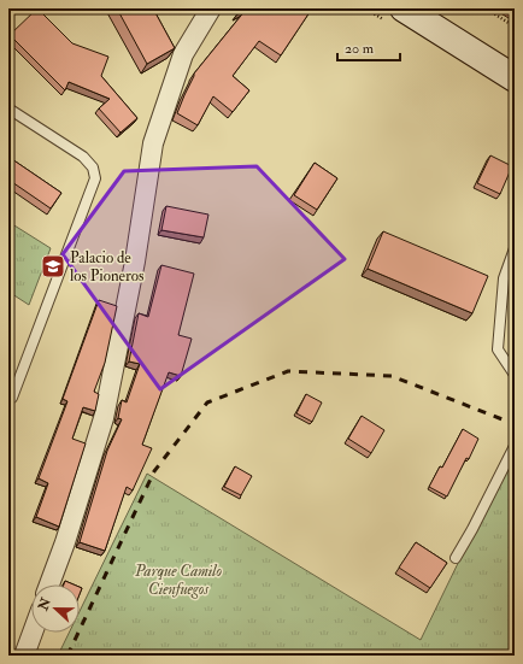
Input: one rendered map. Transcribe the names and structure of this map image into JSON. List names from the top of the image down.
{
  "parks": ["Parque Camilo Cienfuegos"],
  "places": {
    "school or university": ["Palacio de los Pioneros"]
  },
  "scale_bar": "20 m",
  "north": "left"
}
